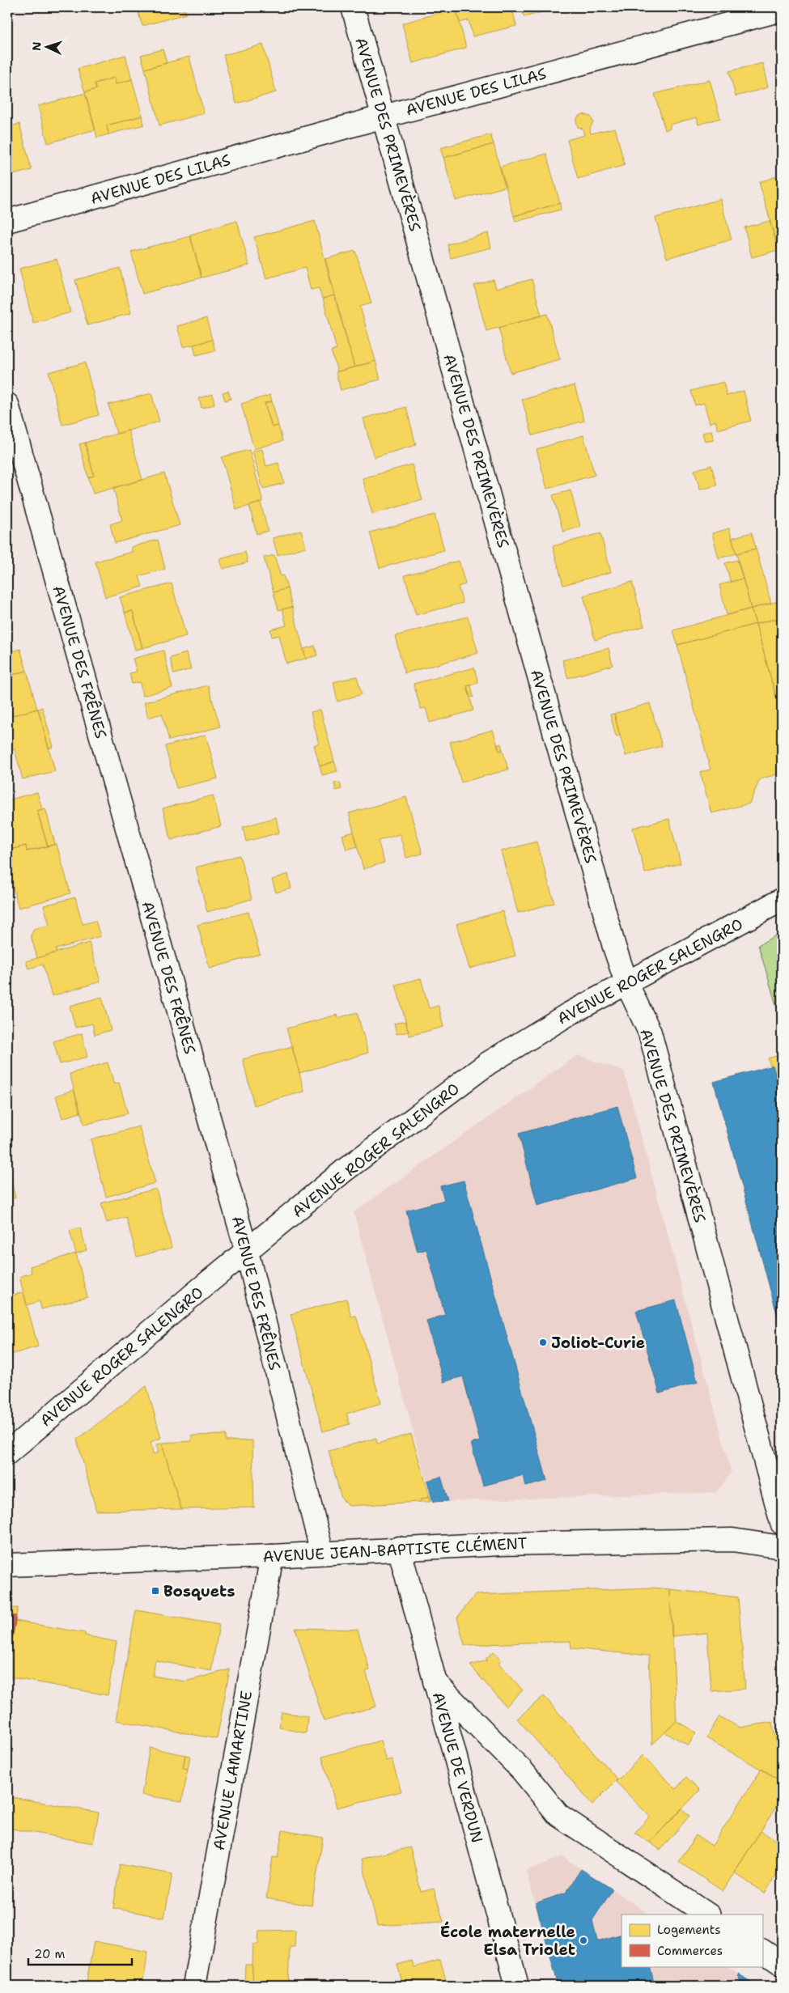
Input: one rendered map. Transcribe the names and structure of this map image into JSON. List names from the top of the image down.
{
  "streets": {
    "street": [
      "AVENUE DES LILAS",
      "AVENUE DES PRIMEVÈRES",
      "AVENUE DES FRÊNES",
      "AVENUE ROGER SALENGRO",
      "AVENUE JEAN-BAPTISTE CLÉMENT",
      "AVENUE DE VERDUN",
      "AVENUE LAMARTINE"
    ]
  },
  "crossings": [
    ["AVENUE DES LILAS", "AVENUE DES PRIMEVÈRES"],
    ["AVENUE DES PRIMEVÈRES", "AVENUE ROGER SALENGRO"],
    ["AVENUE DES FRÊNES", "AVENUE ROGER SALENGRO"],
    ["AVENUE DES FRÊNES", "AVENUE JEAN-BAPTISTE CLÉMENT"],
    ["AVENUE JEAN-BAPTISTE CLÉMENT", "AVENUE DE VERDUN"],
    ["AVENUE JEAN-BAPTISTE CLÉMENT", "AVENUE LAMARTINE"]
  ],
  "places": {
    "other": ["Joliot-Curie", "École maternelle Elsa Triolet"],
    "transit": ["Bosquets"]
  },
  "legend": ["Logements", "Commerces"],
  "scale_bar": "20 m",
  "north": "left"
}
